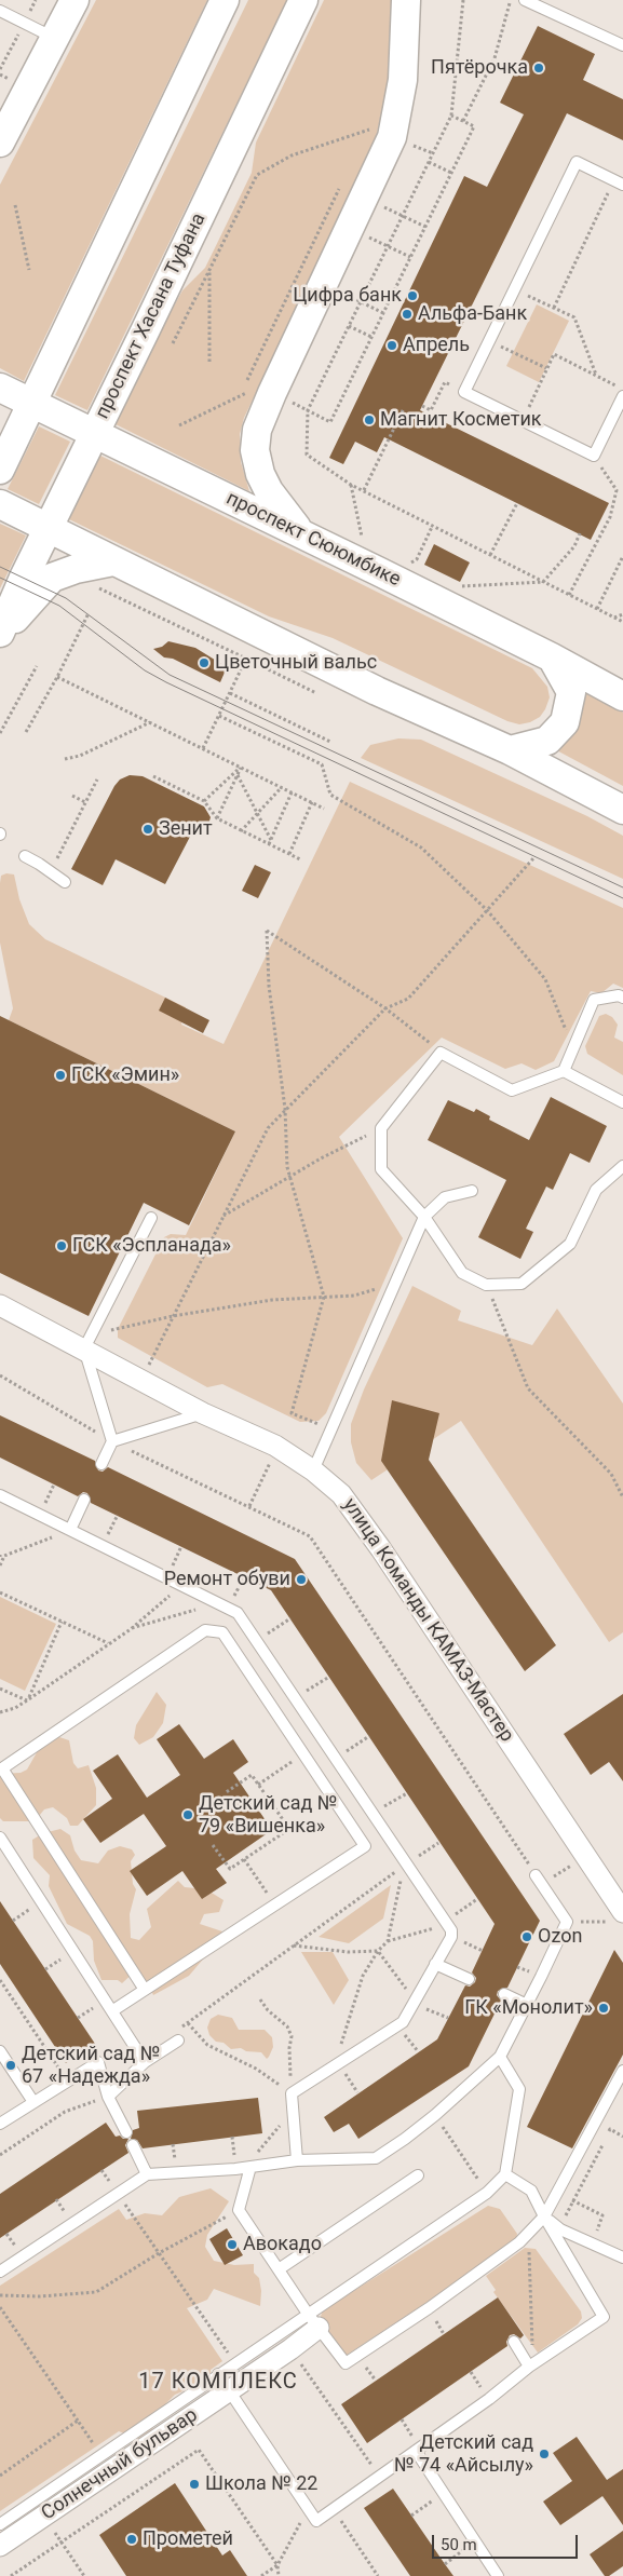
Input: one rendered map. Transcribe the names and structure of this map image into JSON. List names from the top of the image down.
{
  "streets": {
    "main road": ["проспект Хасана Туфана", "проспект Сююмбике"],
    "street": ["улица Команды КАМАЗ-Мастер", "Солнечный бульвар"]
  },
  "crossings": [
    ["проспект Хасана Туфана", "проспект Сююмбике"]
  ],
  "districts": ["17 КОМПЛЕКС"],
  "places": [
    "Пятёрочка",
    "Цифра банк",
    "Альфа-Банк",
    "Апрель",
    "Магнит Косметик",
    "Цветочный вальс",
    "Зенит",
    "ГСК «Эмин»",
    "ГСК «Эспланада»",
    "Ремонт обуви",
    "Детский сад № 79 «Вишенка»",
    "Ozon",
    "ГК «Монолит»",
    "Детский сад № 67 «Надежда»",
    "Авокадо",
    "Детский сад № 74 «Айсылу»",
    "Школа № 22",
    "Прометей"
  ],
  "scale_bar": "50 m"
}
